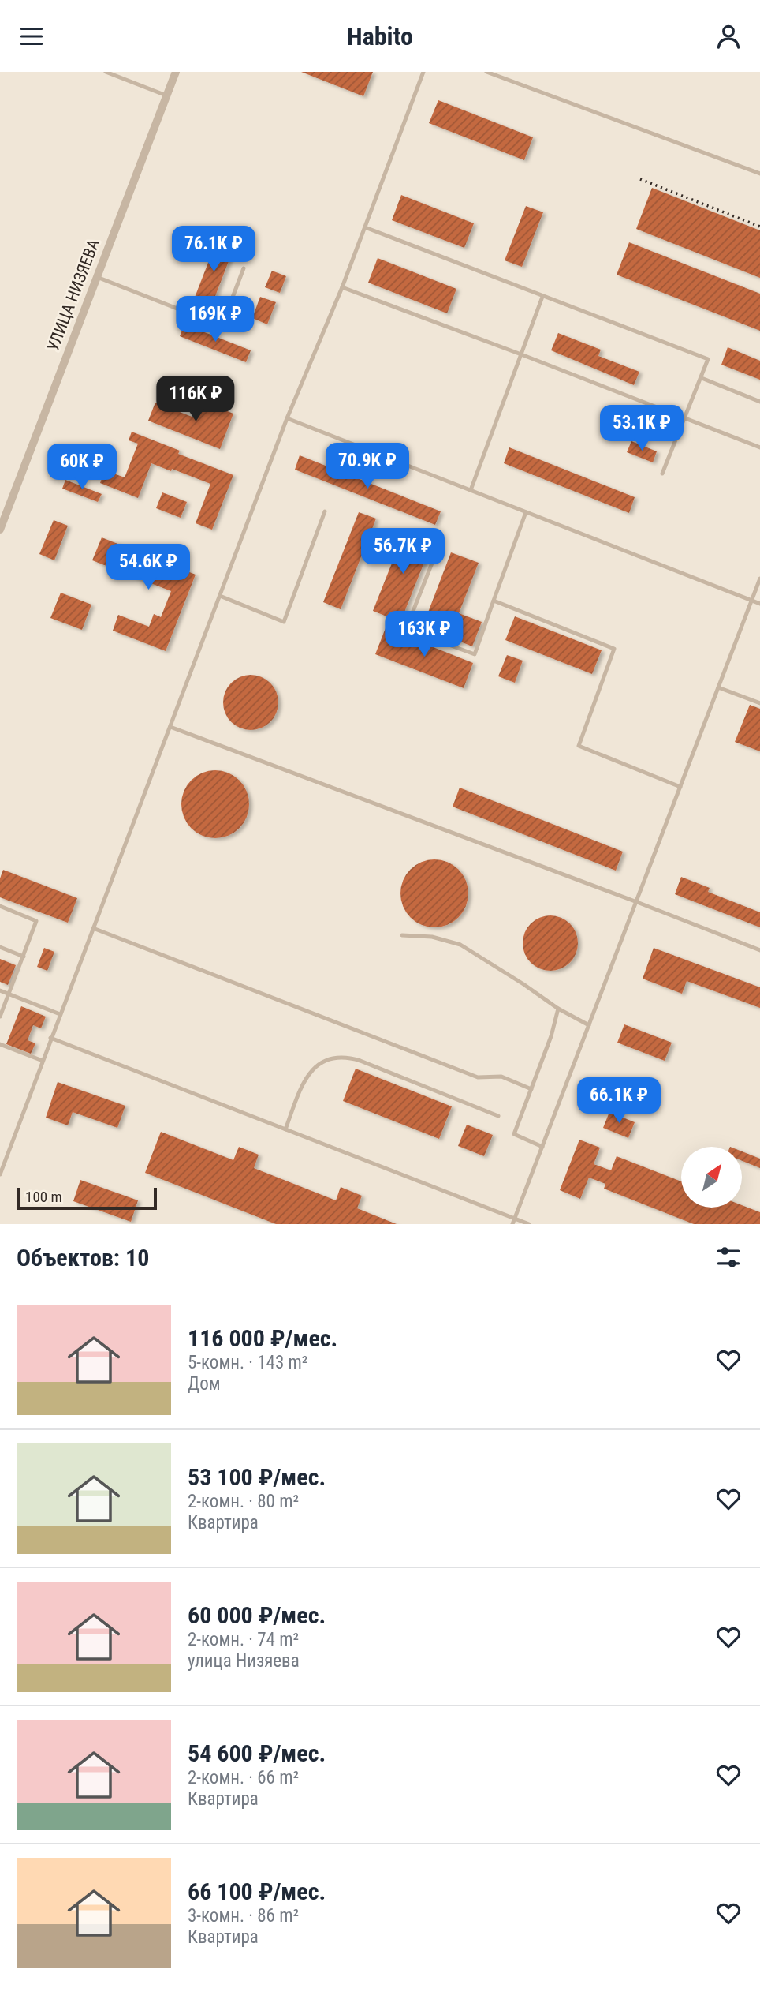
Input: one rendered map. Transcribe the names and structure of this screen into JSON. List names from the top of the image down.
{
  "streets": {
    "street": ["УЛИЦА НИЗЯЕВА"]
  },
  "scale_bar": "100 m",
  "north": "top right",
  "page": {
    "header": "Habito",
    "price": [
      "76.1K ₽",
      "169K ₽",
      "116K ₽",
      "53.1K ₽",
      "70.9K ₽",
      "60K ₽",
      "56.7K ₽",
      "54.6K ₽",
      "163K ₽",
      "66.1K ₽"
    ],
    "scale": "100 m",
    "heading": "Объектов: 10",
    "list": [
      {
        "name": "116 000 ₽/мес.",
        "note": "5-комн. · 143 m² · Дом"
      },
      {
        "name": "53 100 ₽/мес.",
        "note": "2-комн. · 80 m² · Квартира"
      },
      {
        "name": "60 000 ₽/мес.",
        "note": "2-комн. · 74 m² · улица Низяева"
      },
      {
        "name": "54 600 ₽/мес.",
        "note": "2-комн. · 66 m² · Квартира"
      },
      {
        "name": "66 100 ₽/мес.",
        "note": "3-комн. · 86 m² · Квартира"
      }
    ]
  }
}
